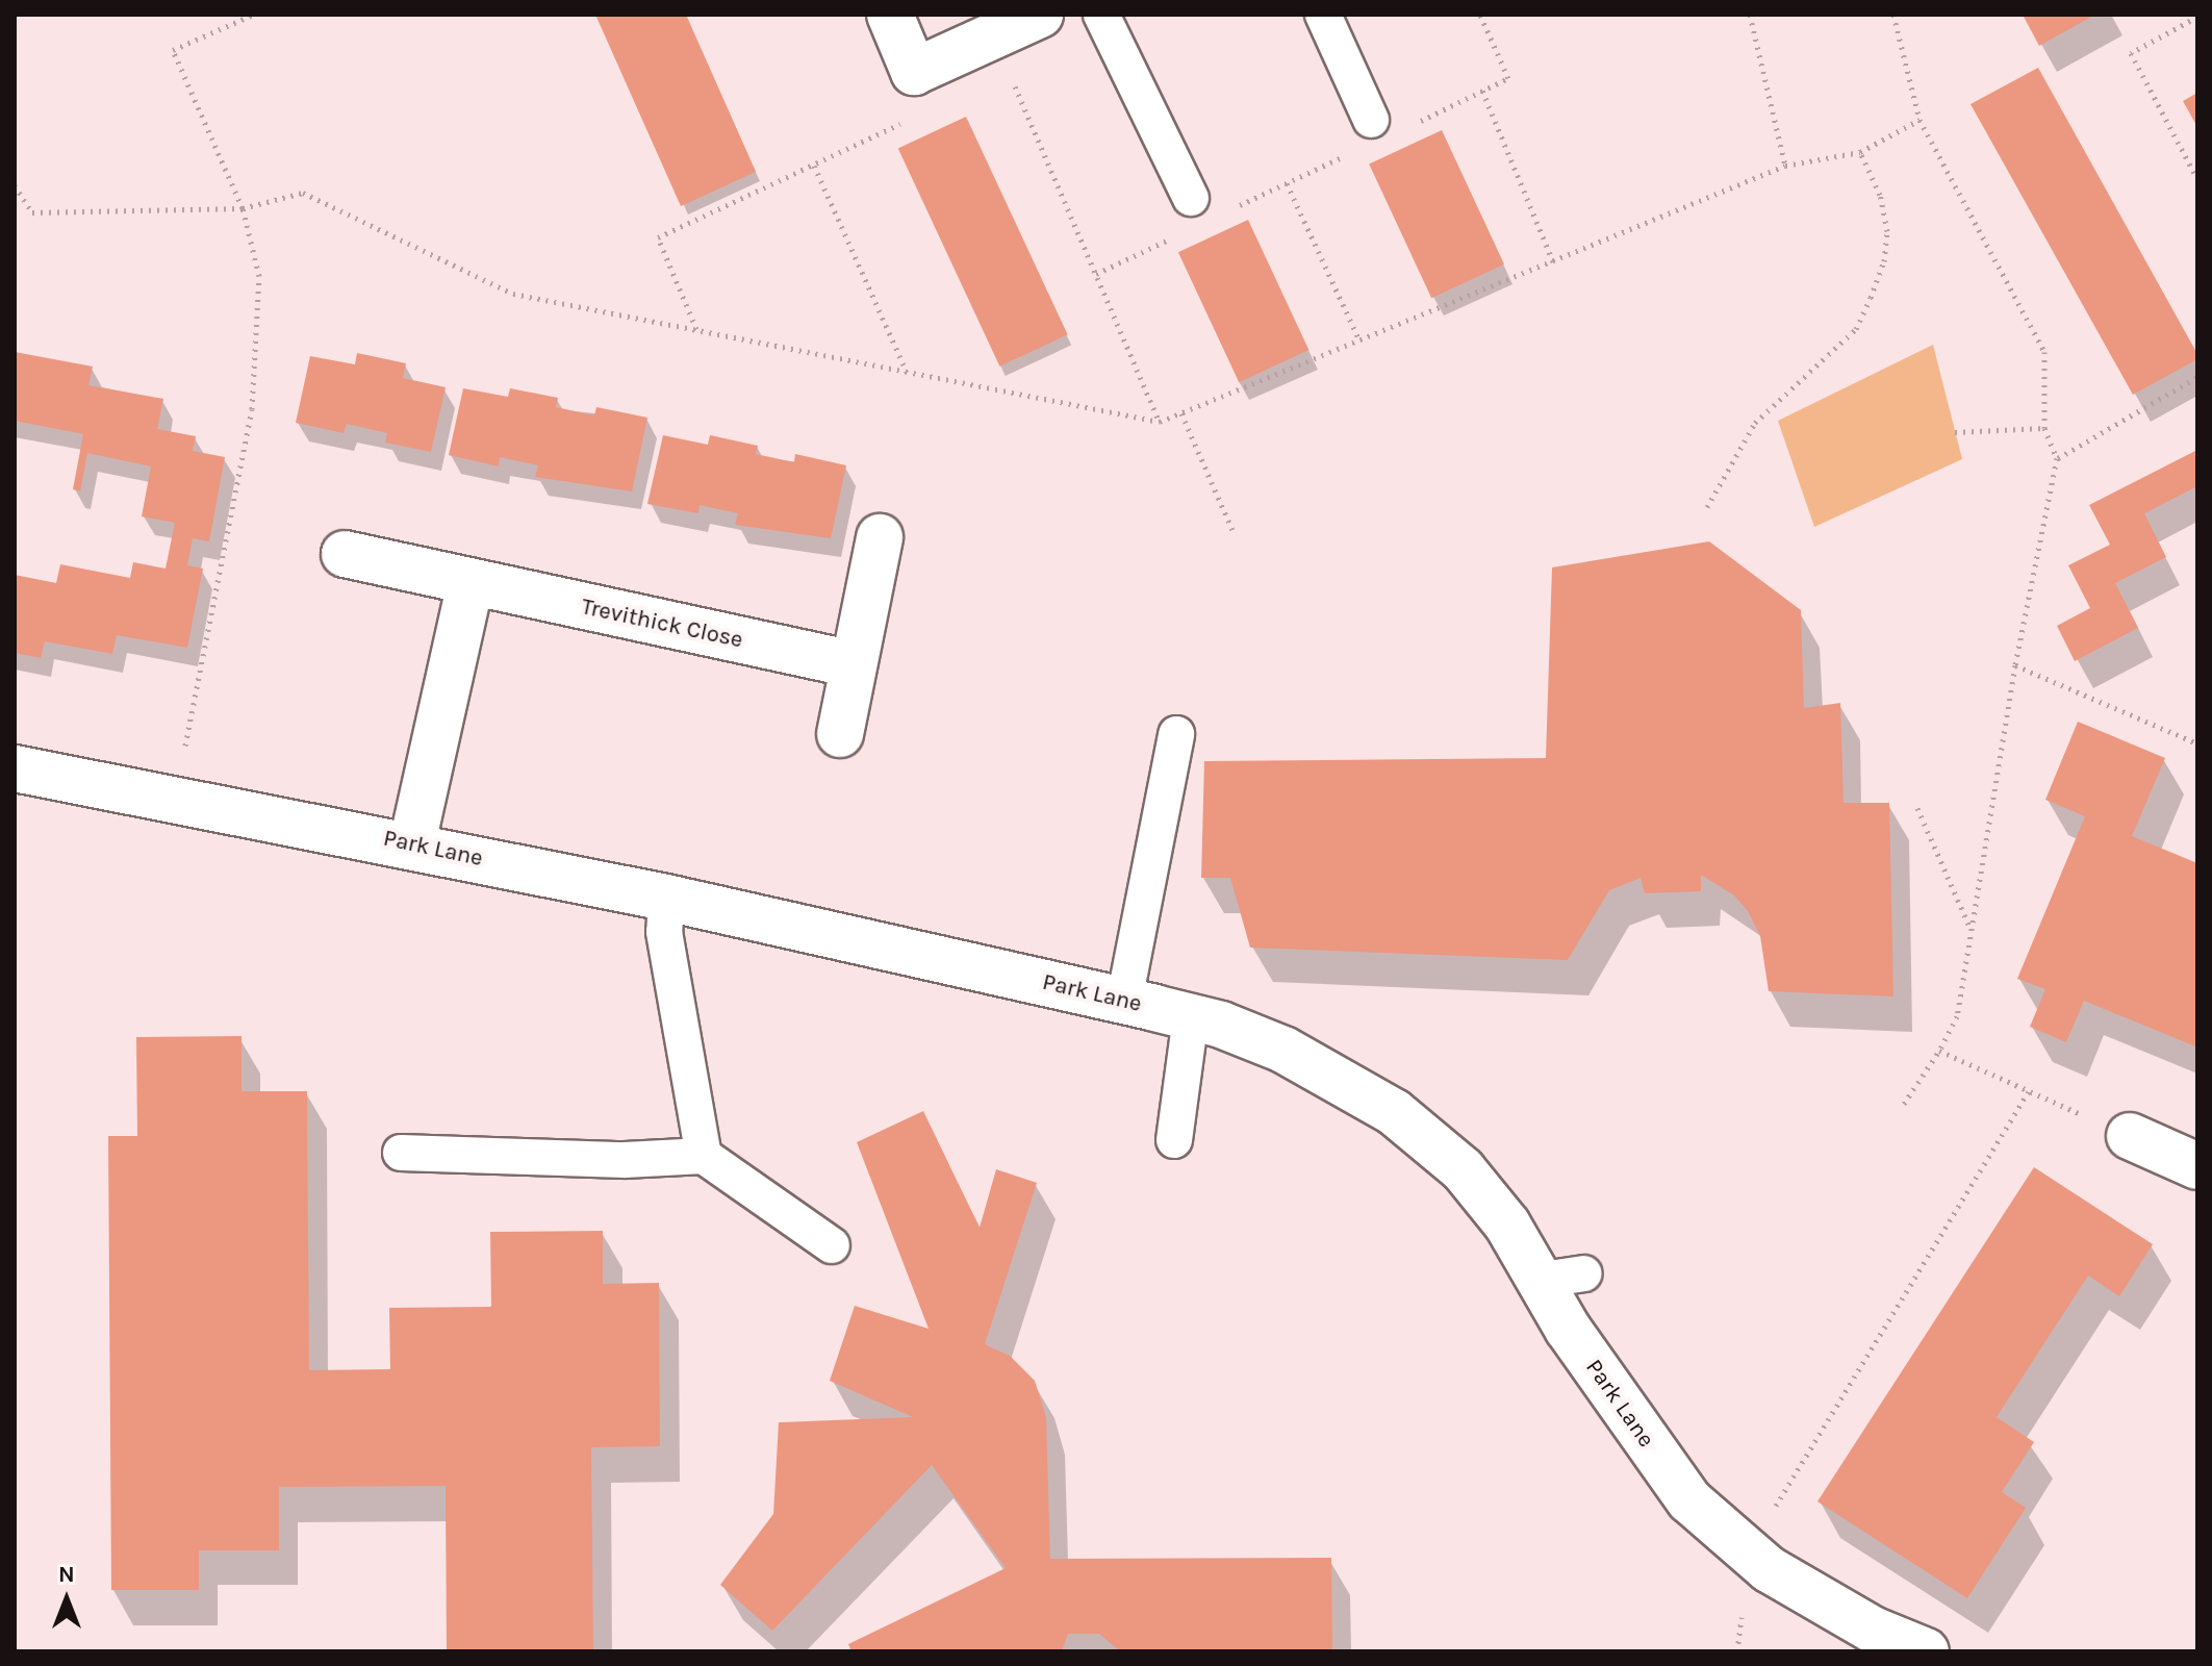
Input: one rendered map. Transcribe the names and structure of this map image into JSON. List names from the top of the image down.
{
  "streets": {
    "street": ["Trevithick Close", "Park Lane"]
  },
  "north": "top"
}
